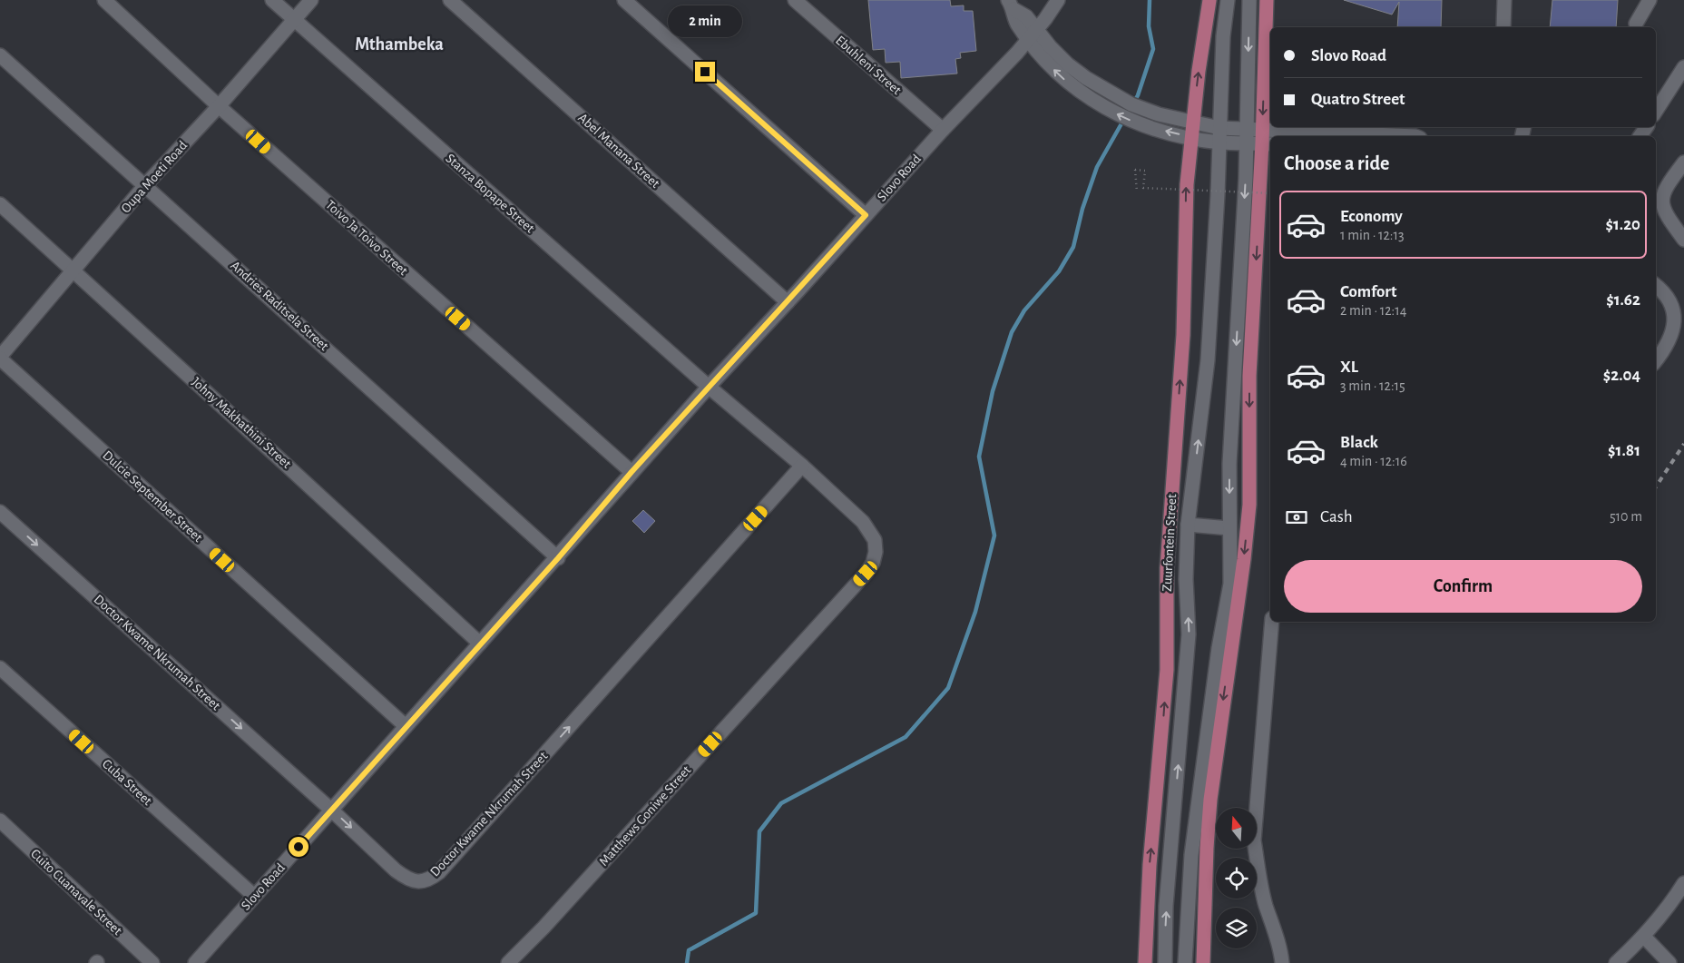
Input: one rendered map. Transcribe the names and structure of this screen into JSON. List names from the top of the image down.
{
  "streets": {
    "main road": ["Zuurfontein Street"],
    "street": [
      "Ebuhleni Street",
      "Abel Manana Street",
      "Oupa Moeti Road",
      "Slovo Road",
      "Stanza Bopape Street",
      "Toivo Ja Toivo Street",
      "Andries Raditsela Street",
      "Johny Makhathini Street",
      "Dulcie September Street",
      "Doctor Kwame Nkrumah Street",
      "Cuba Street",
      "Matthews Goniwe Street",
      "Cuito Cuanavale Street"
    ]
  },
  "crossings": [
    ["Ebuhleni Street", "Slovo Road"],
    ["Abel Manana Street", "Slovo Road"],
    ["Oupa Moeti Road", "Stanza Bopape Street"],
    ["Oupa Moeti Road", "Toivo Ja Toivo Street"],
    ["Oupa Moeti Road", "Andries Raditsela Street"],
    ["Oupa Moeti Road", "Johny Makhathini Street"],
    ["Oupa Moeti Road", "Dulcie September Street"],
    ["Slovo Road", "Stanza Bopape Street"],
    ["Slovo Road", "Toivo Ja Toivo Street"],
    ["Slovo Road", "Andries Raditsela Street"],
    ["Slovo Road", "Johny Makhathini Street"],
    ["Slovo Road", "Dulcie September Street"],
    ["Slovo Road", "Doctor Kwame Nkrumah Street"],
    ["Slovo Road", "Cuba Street"],
    ["Stanza Bopape Street", "Doctor Kwame Nkrumah Street"],
    ["Stanza Bopape Street", "Matthews Goniwe Street"]
  ],
  "districts": ["Mthambeka"],
  "north": "top",
  "page": {
    "bubble": "2 min",
    "banner": ["Slovo Road", "Quatro Street"],
    "heading": "Choose a ride",
    "list": [
      {
        "name": "Economy",
        "note": "1 min · 12:13",
        "value": "$1.20"
      },
      {
        "name": "Comfort",
        "note": "2 min · 12:14",
        "value": "$1.62"
      },
      {
        "name": "XL",
        "note": "3 min · 12:15",
        "value": "$2.04"
      },
      {
        "name": "Black",
        "note": "4 min · 12:16",
        "value": "$1.81"
      }
    ],
    "pay": ["Cash", "510 m"],
    "buttons": "Confirm"
  }
}
